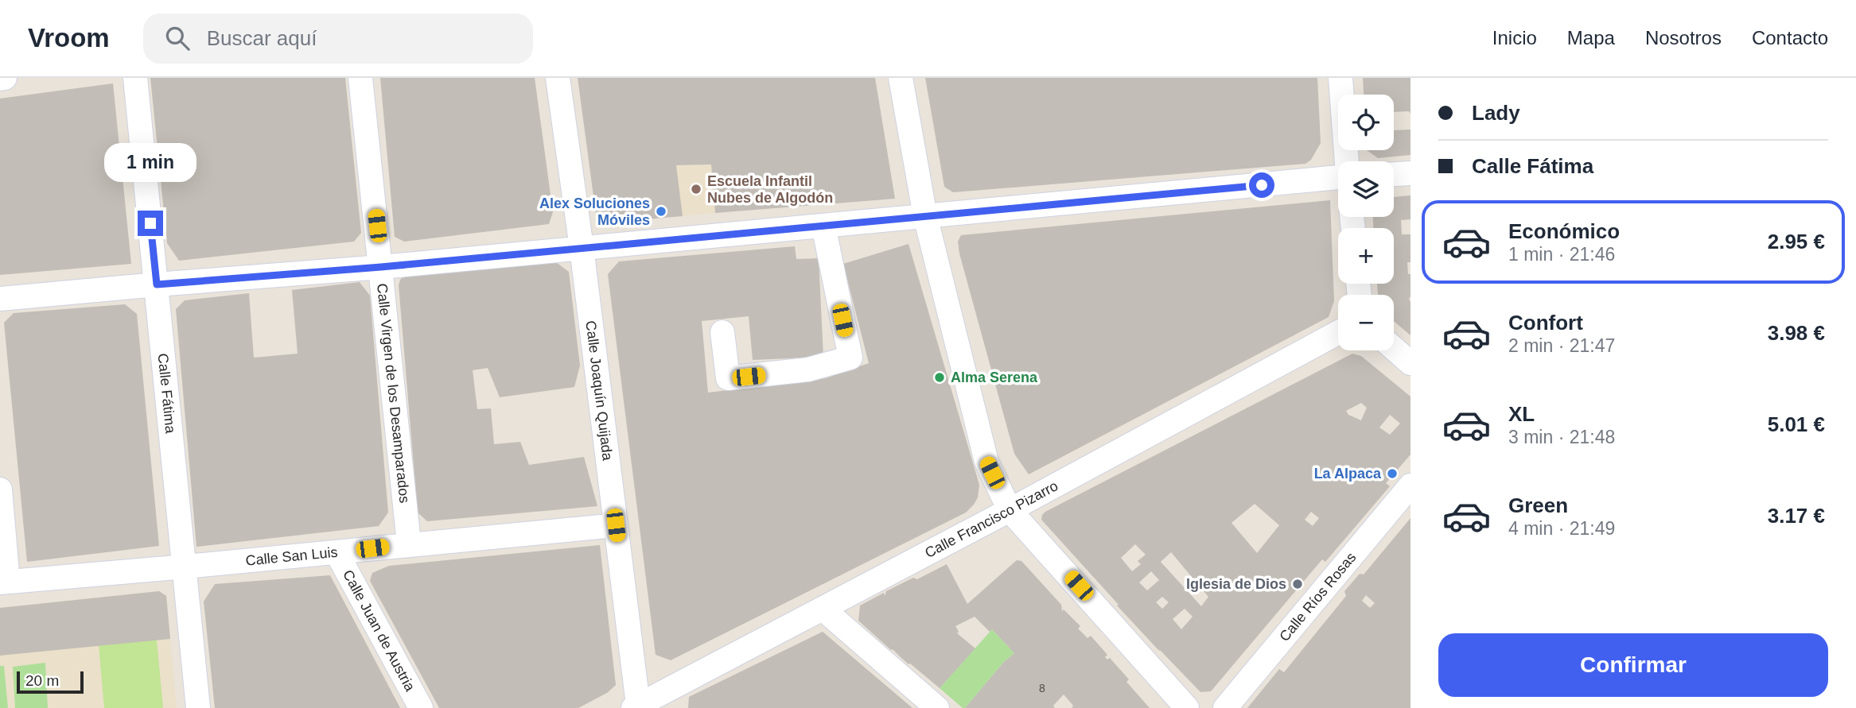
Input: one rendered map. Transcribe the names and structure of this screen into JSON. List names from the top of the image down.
{
  "streets": {
    "street": [
      "Calle Joaquín Quijada",
      "Calle Fátima",
      "Calle Virgen de los Desamparados",
      "Calle Francisco Pizarro",
      "Calle San Luis",
      "Calle Ríos Rosas",
      "Calle Juan de Austria"
    ]
  },
  "crossings": [
    ["Calle Joaquín Quijada", "Calle Francisco Pizarro"],
    ["Calle Joaquín Quijada", "Calle San Luis"],
    ["Calle Fátima", "Calle San Luis"],
    ["Calle Virgen de los Desamparados", "Calle San Luis"],
    ["Calle San Luis", "Calle Juan de Austria"]
  ],
  "places": [
    "Escuela Infantil Nubes de Algodón",
    "Alex Soluciones Móviles",
    "Alma Serena",
    "La Alpaca",
    "Iglesia de Dios"
  ],
  "house_numbers": ["8"],
  "scale_bar": "20 m",
  "page": {
    "header": "Vroom",
    "search": "Buscar aquí",
    "nav": [
      "Inicio",
      "Mapa",
      "Nosotros",
      "Contacto"
    ],
    "banner": ["Lady", "Calle Fátima"],
    "map_buttons": ["+", "−"],
    "bubble": "1 min",
    "list": [
      {
        "name": "Económico",
        "note": "1 min · 21:46",
        "value": "2.95 €"
      },
      {
        "name": "Confort",
        "note": "2 min · 21:47",
        "value": "3.98 €"
      },
      {
        "name": "XL",
        "note": "3 min · 21:48",
        "value": "5.01 €"
      },
      {
        "name": "Green",
        "note": "4 min · 21:49",
        "value": "3.17 €"
      }
    ],
    "buttons": "Confirmar",
    "scale": "20 m"
  }
}
